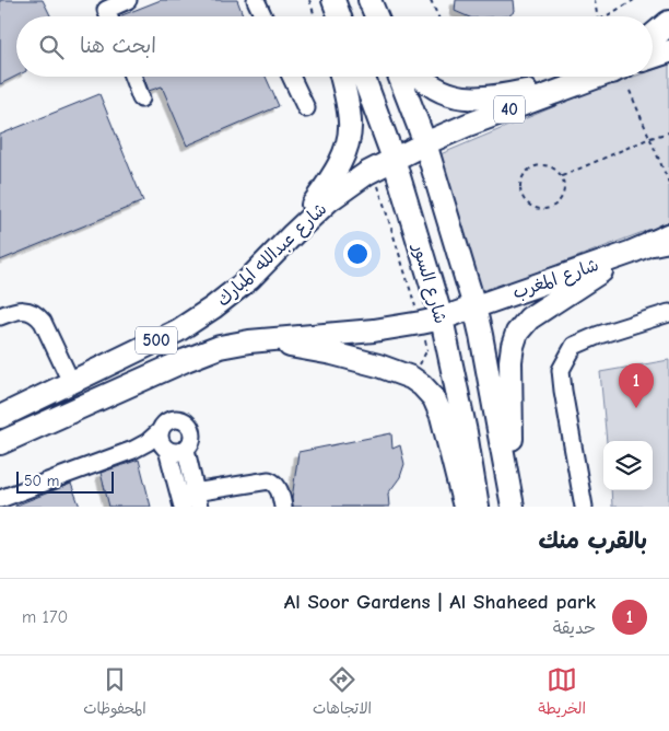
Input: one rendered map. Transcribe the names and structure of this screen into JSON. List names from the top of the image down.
{
  "streets": {
    "main road": [
      "40",
      "شارع عبدالله المبارك",
      "شارع المغرب",
      "شارع السور",
      "500"
    ]
  },
  "crossings": [
    ["40", "شارع عبدالله المبارك"],
    ["40", "شارع السور"],
    ["شارع عبدالله المبارك", "شارع السور"],
    ["شارع المغرب", "شارع السور"],
    ["شارع المغرب", "500"],
    ["شارع السور", "500"]
  ],
  "scale_bar": "50 m",
  "page": {
    "search": "ابحث هنا",
    "pins": "1",
    "scale": "50 m",
    "heading": "بالقرب منك",
    "list": [
      {
        "mark": "1",
        "name": "Al Soor Gardens | Al Shaheed park",
        "note": "حديقة",
        "value": "170 m"
      }
    ],
    "nav": ["الخريطة", "الاتجاهات", "المحفوظات"]
  }
}
